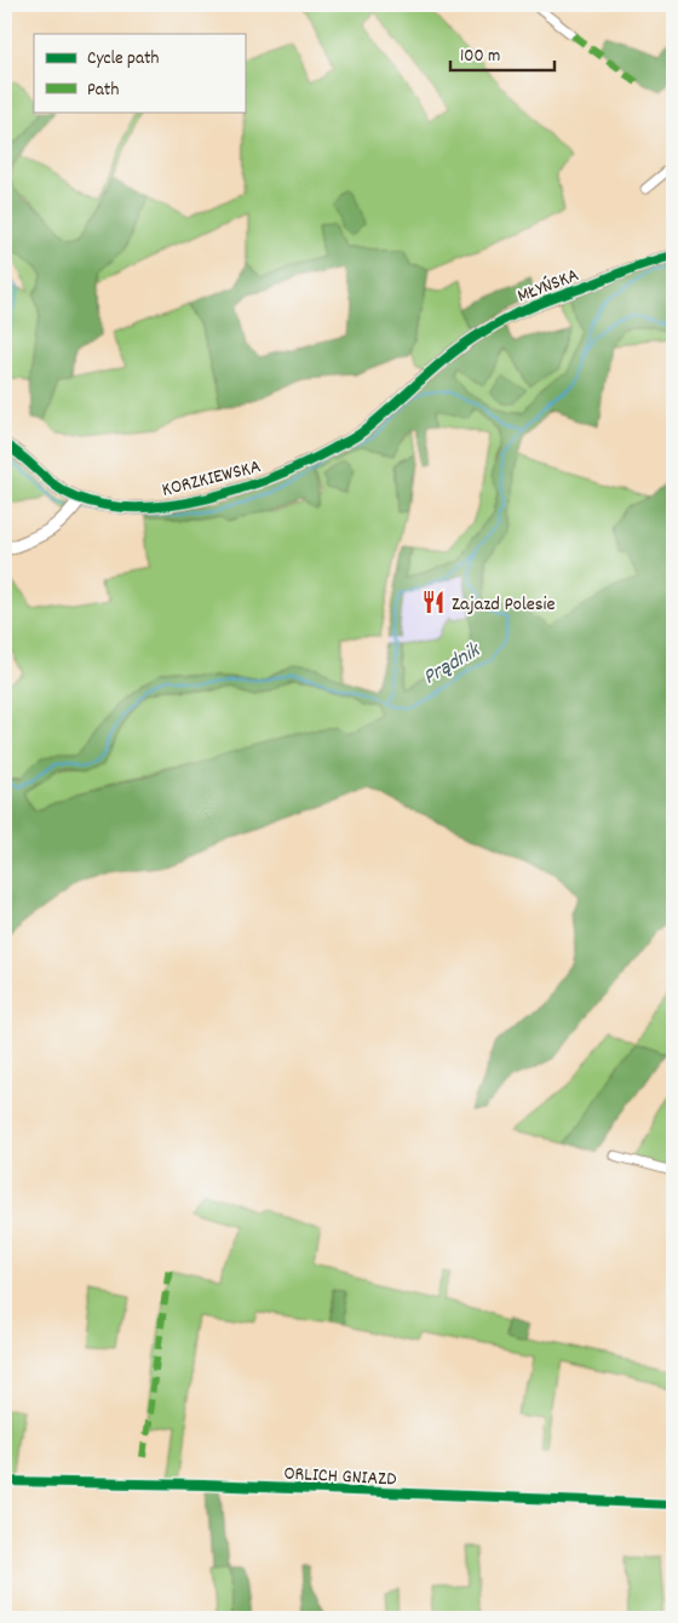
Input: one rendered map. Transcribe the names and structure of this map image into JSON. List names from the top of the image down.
{
  "streets": {
    "street": ["MŁYŃSKA", "KORZKIEWSKA", "ORLICH GNIAZD"]
  },
  "crossings": [
    ["MŁYŃSKA", "KORZKIEWSKA"]
  ],
  "water": ["Prądnik"],
  "places": {
    "restaurant": ["Zajazd Polesie"]
  },
  "legend": ["Cycle path", "Path"],
  "scale_bar": "100 m"
}
